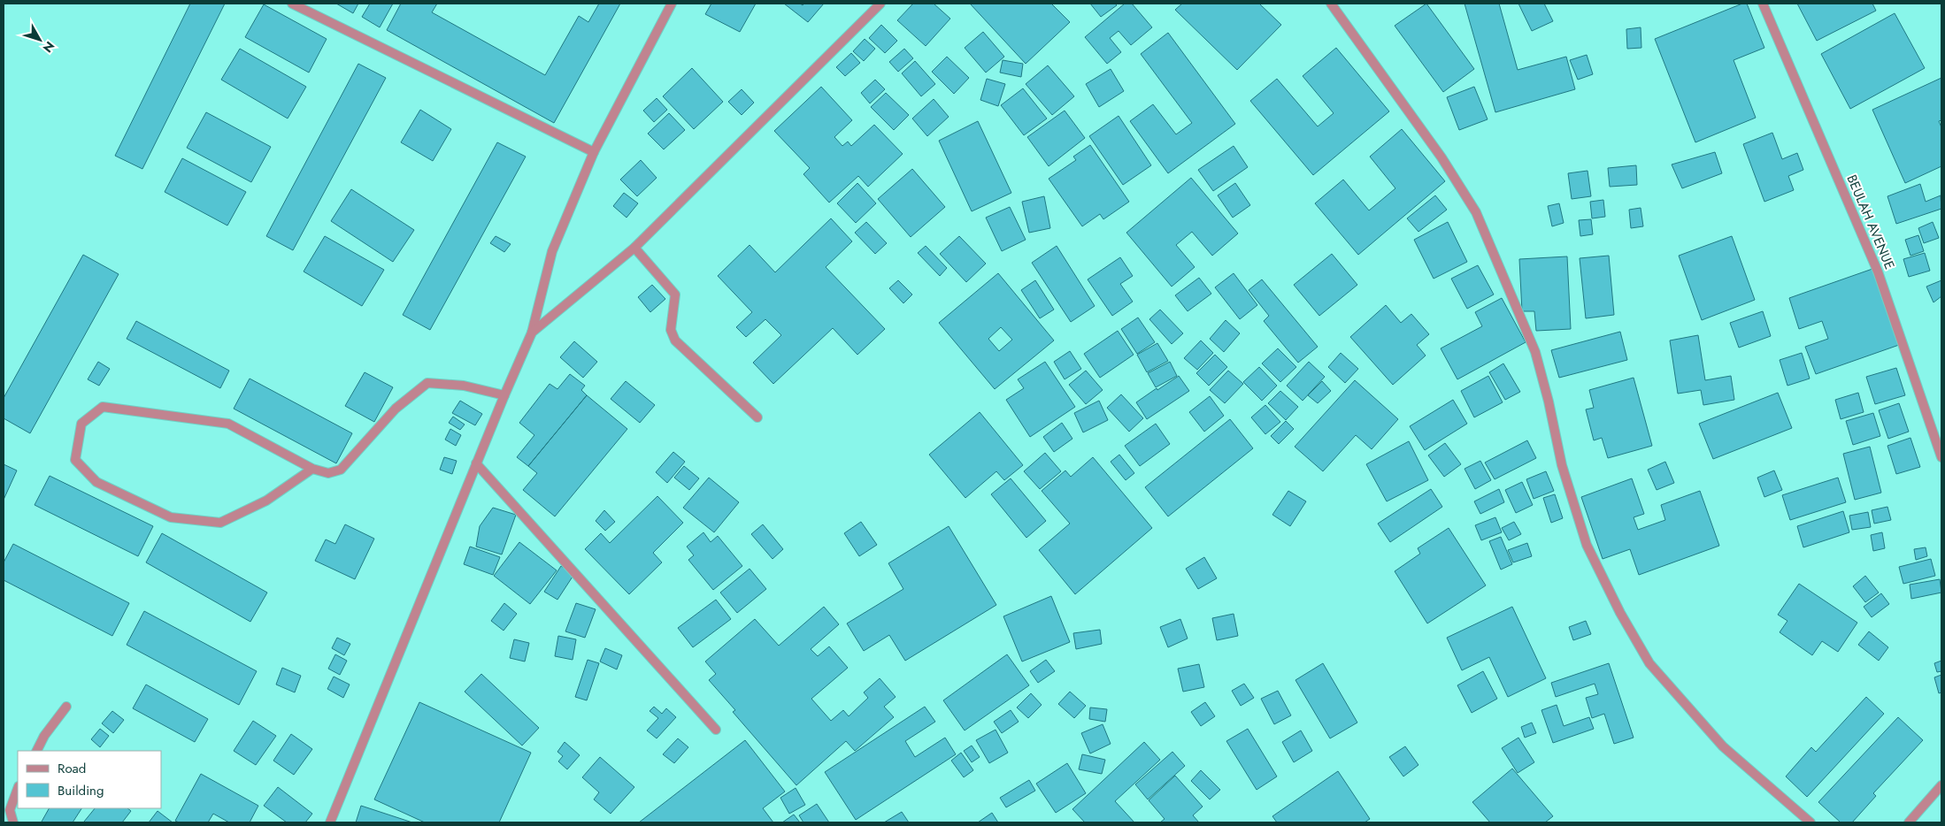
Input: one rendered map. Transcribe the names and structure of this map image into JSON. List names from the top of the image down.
{
  "streets": {
    "street": ["BEULAH AVENUE"]
  },
  "legend": ["Road", "Building"],
  "north": "bottom right"
}
